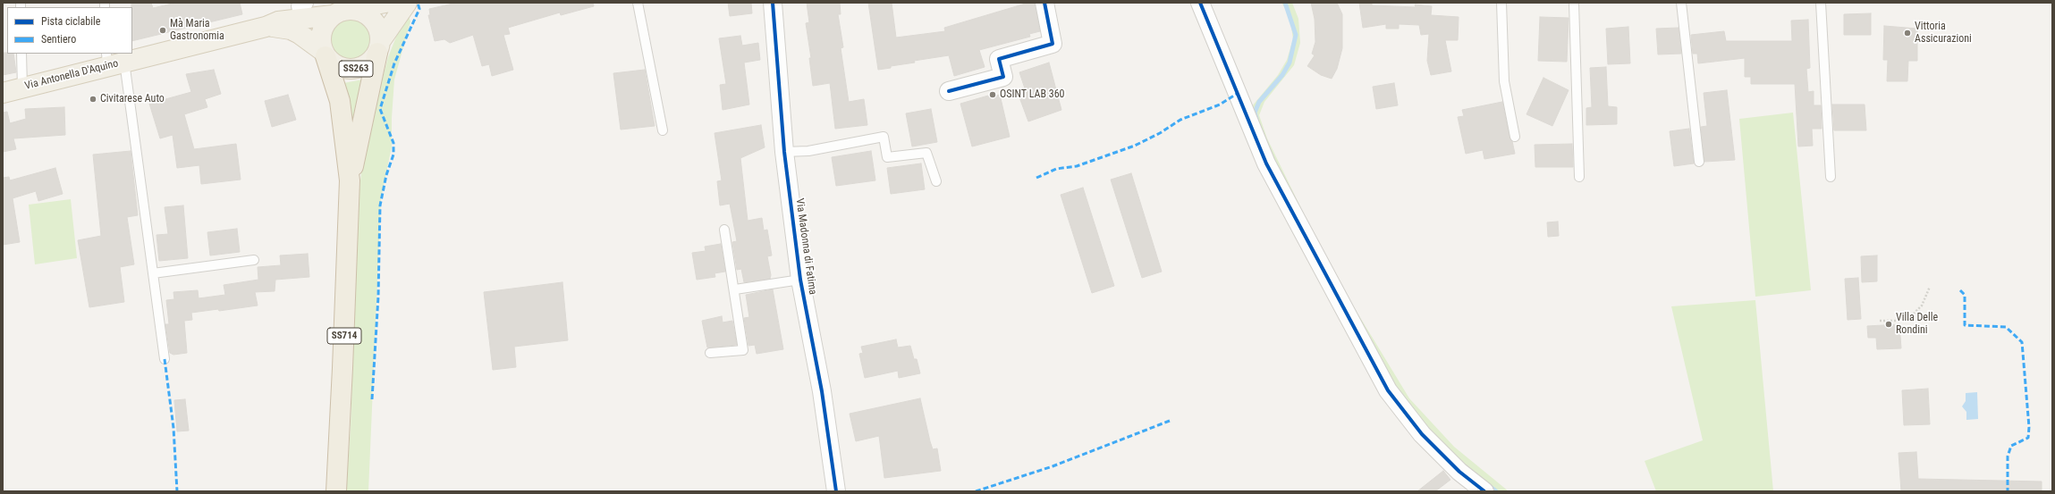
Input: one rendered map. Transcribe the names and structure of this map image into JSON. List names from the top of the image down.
{
  "streets": {
    "highway": ["SS714"],
    "main road": ["SS263", "Via Antonella D'Aquino"],
    "street": ["Via Madonna di Fatima"]
  },
  "crossings": [
    ["SS263", "Via Antonella D'Aquino"],
    ["SS263", "SS714"],
    ["Via Antonella D'Aquino", "SS714"]
  ],
  "places": [
    "Mà Maria Gastronomia",
    "Vittoria Assicurazioni",
    "OSINT LAB 360",
    "Civitarese Auto",
    "Villa Delle Rondini"
  ],
  "legend": ["Pista ciclabile", "Sentiero"]
}
